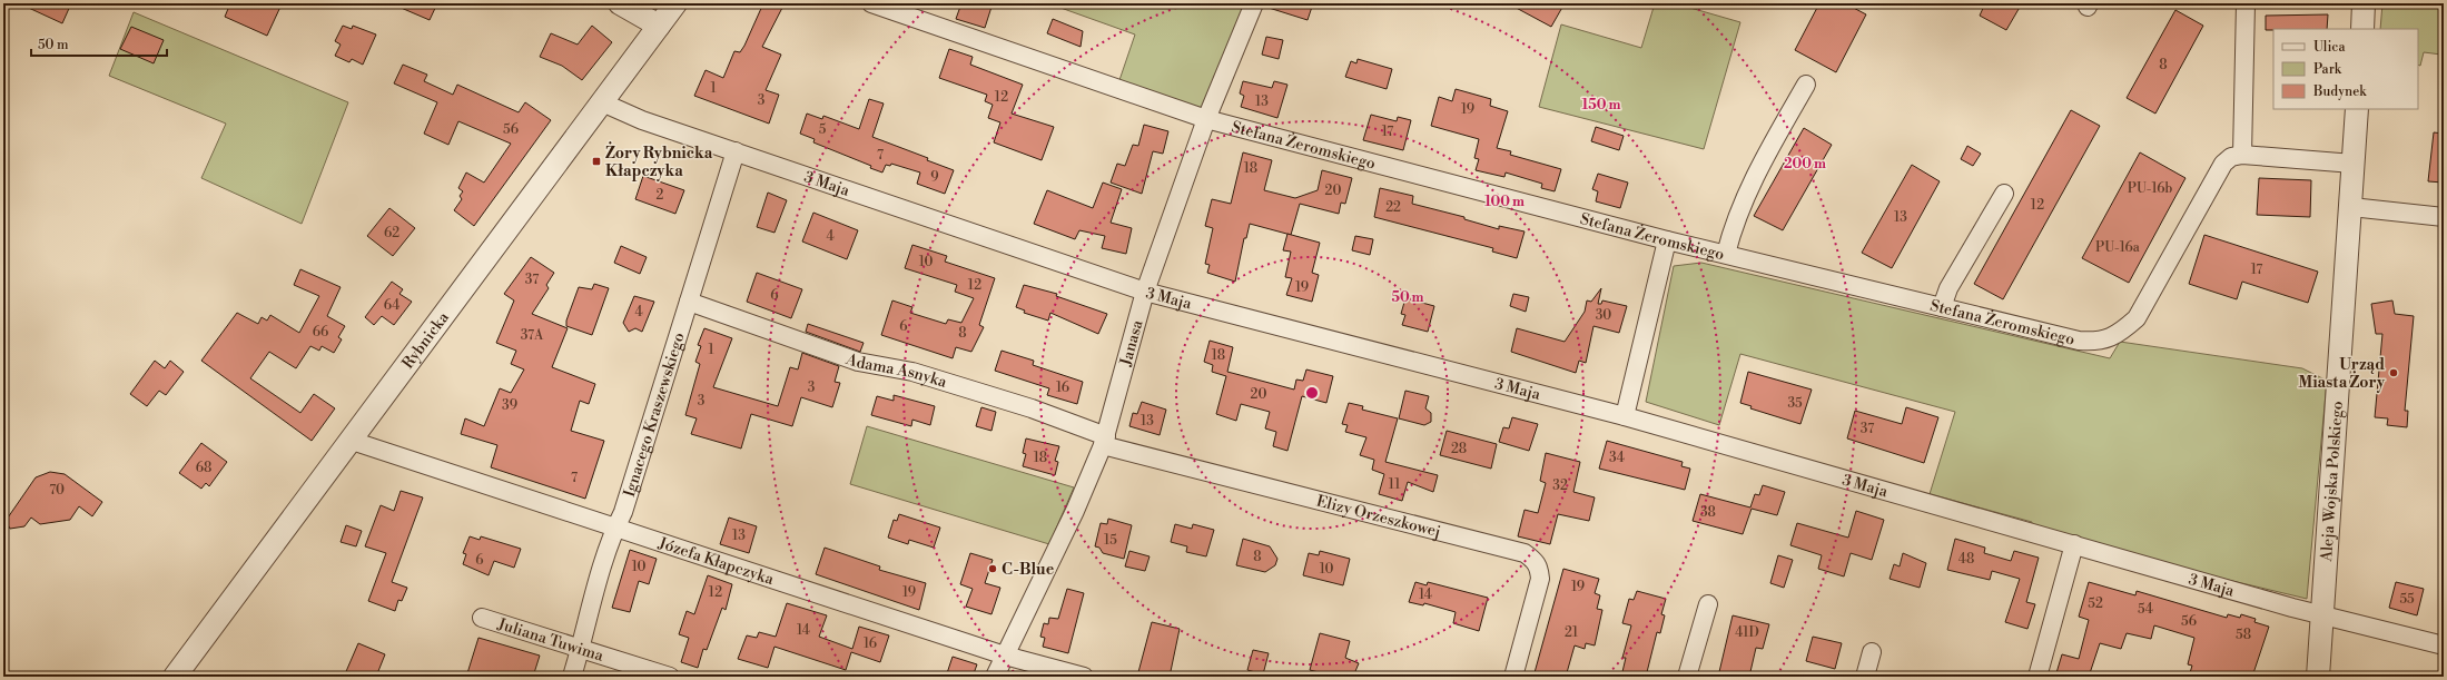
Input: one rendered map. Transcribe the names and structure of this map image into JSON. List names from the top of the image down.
{
  "streets": {
    "street": [
      "Stefana Żeromskiego",
      "3 Maja",
      "Rybnicka",
      "Janasa",
      "Adama Asnyka",
      "Ignacego Kraszewskiego",
      "Aleja Wojska Polskiego",
      "Elizy Orzeszkowej",
      "Józefa Kłapczyka",
      "Juliana Tuwima"
    ]
  },
  "crossings": [
    ["Stefana Żeromskiego", "Janasa"],
    ["3 Maja", "Rybnicka"],
    ["3 Maja", "Janasa"],
    ["3 Maja", "Ignacego Kraszewskiego"],
    ["3 Maja", "Aleja Wojska Polskiego"],
    ["Rybnicka", "Józefa Kłapczyka"],
    ["Janasa", "Adama Asnyka"],
    ["Janasa", "Elizy Orzeszkowej"],
    ["Janasa", "Józefa Kłapczyka"],
    ["Adama Asnyka", "Ignacego Kraszewskiego"],
    ["Adama Asnyka", "Elizy Orzeszkowej"],
    ["Ignacego Kraszewskiego", "Józefa Kłapczyka"],
    ["Ignacego Kraszewskiego", "Juliana Tuwima"]
  ],
  "places": {
    "transit": ["Żory Rybnicka Kłapczyka"],
    "other": ["Urząd Miasta Żory", "C-Blue"]
  },
  "house_numbers": [
    "8",
    "1",
    "12",
    "3",
    "13",
    "19",
    "56",
    "5",
    "17",
    "7",
    "18",
    "9",
    "PU-16b",
    "20",
    "2",
    "12",
    "22",
    "13",
    "62",
    "4",
    "PU-16a",
    "10",
    "17",
    "37",
    "12",
    "19",
    "6",
    "64",
    "4",
    "30",
    "6",
    "66",
    "8",
    "37A",
    "1",
    "18",
    "3",
    "16",
    "20",
    "3",
    "35",
    "39",
    "13",
    "37",
    "28",
    "18",
    "34",
    "68",
    "7",
    "11",
    "32",
    "70",
    "38",
    "13",
    "15",
    "8",
    "48",
    "6",
    "10",
    "10",
    "19",
    "12",
    "19",
    "14",
    "55",
    "52",
    "54",
    "56",
    "14",
    "21",
    "41D",
    "58",
    "16"
  ],
  "legend": ["Ulica", "Park", "Budynek"],
  "scale_bar": "50 m",
  "rings": [
    "150 m",
    "200 m",
    "100 m",
    "50 m"
  ]
}
